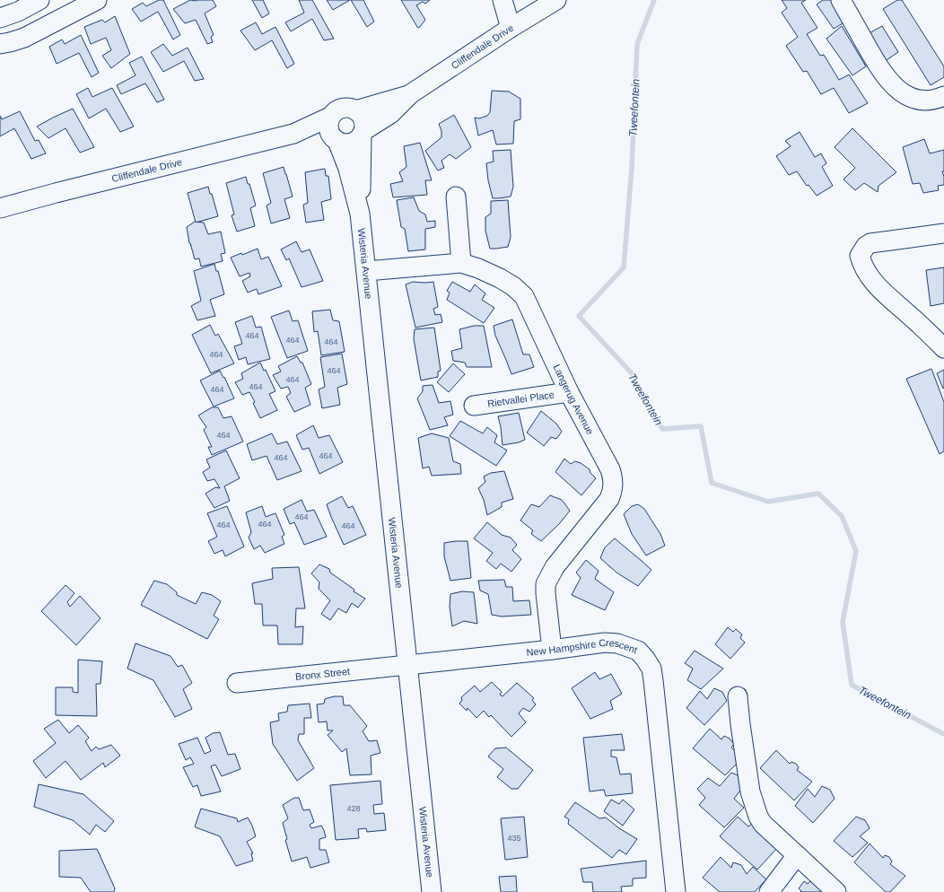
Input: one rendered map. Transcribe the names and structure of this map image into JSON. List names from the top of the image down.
{
  "streets": {
    "street": [
      "Cliffendale Drive",
      "Wisteria Avenue",
      "Rietvallei Place",
      "Langerug Avenue",
      "New Hampshire Crescent",
      "Bronx Street"
    ]
  },
  "crossings": [
    ["Cliffendale Drive", "Wisteria Avenue"],
    ["Wisteria Avenue", "Langerug Avenue"],
    ["Wisteria Avenue", "New Hampshire Crescent"],
    ["Wisteria Avenue", "Bronx Street"],
    ["Rietvallei Place", "Langerug Avenue"],
    ["Langerug Avenue", "New Hampshire Crescent"],
    ["New Hampshire Crescent", "Bronx Street"]
  ],
  "water": ["Tweefontein"],
  "house_numbers": [
    "464",
    "464",
    "464",
    "464",
    "464",
    "464",
    "464",
    "464",
    "464",
    "464",
    "464",
    "464",
    "464",
    "464",
    "464",
    "428",
    "435"
  ]
}
